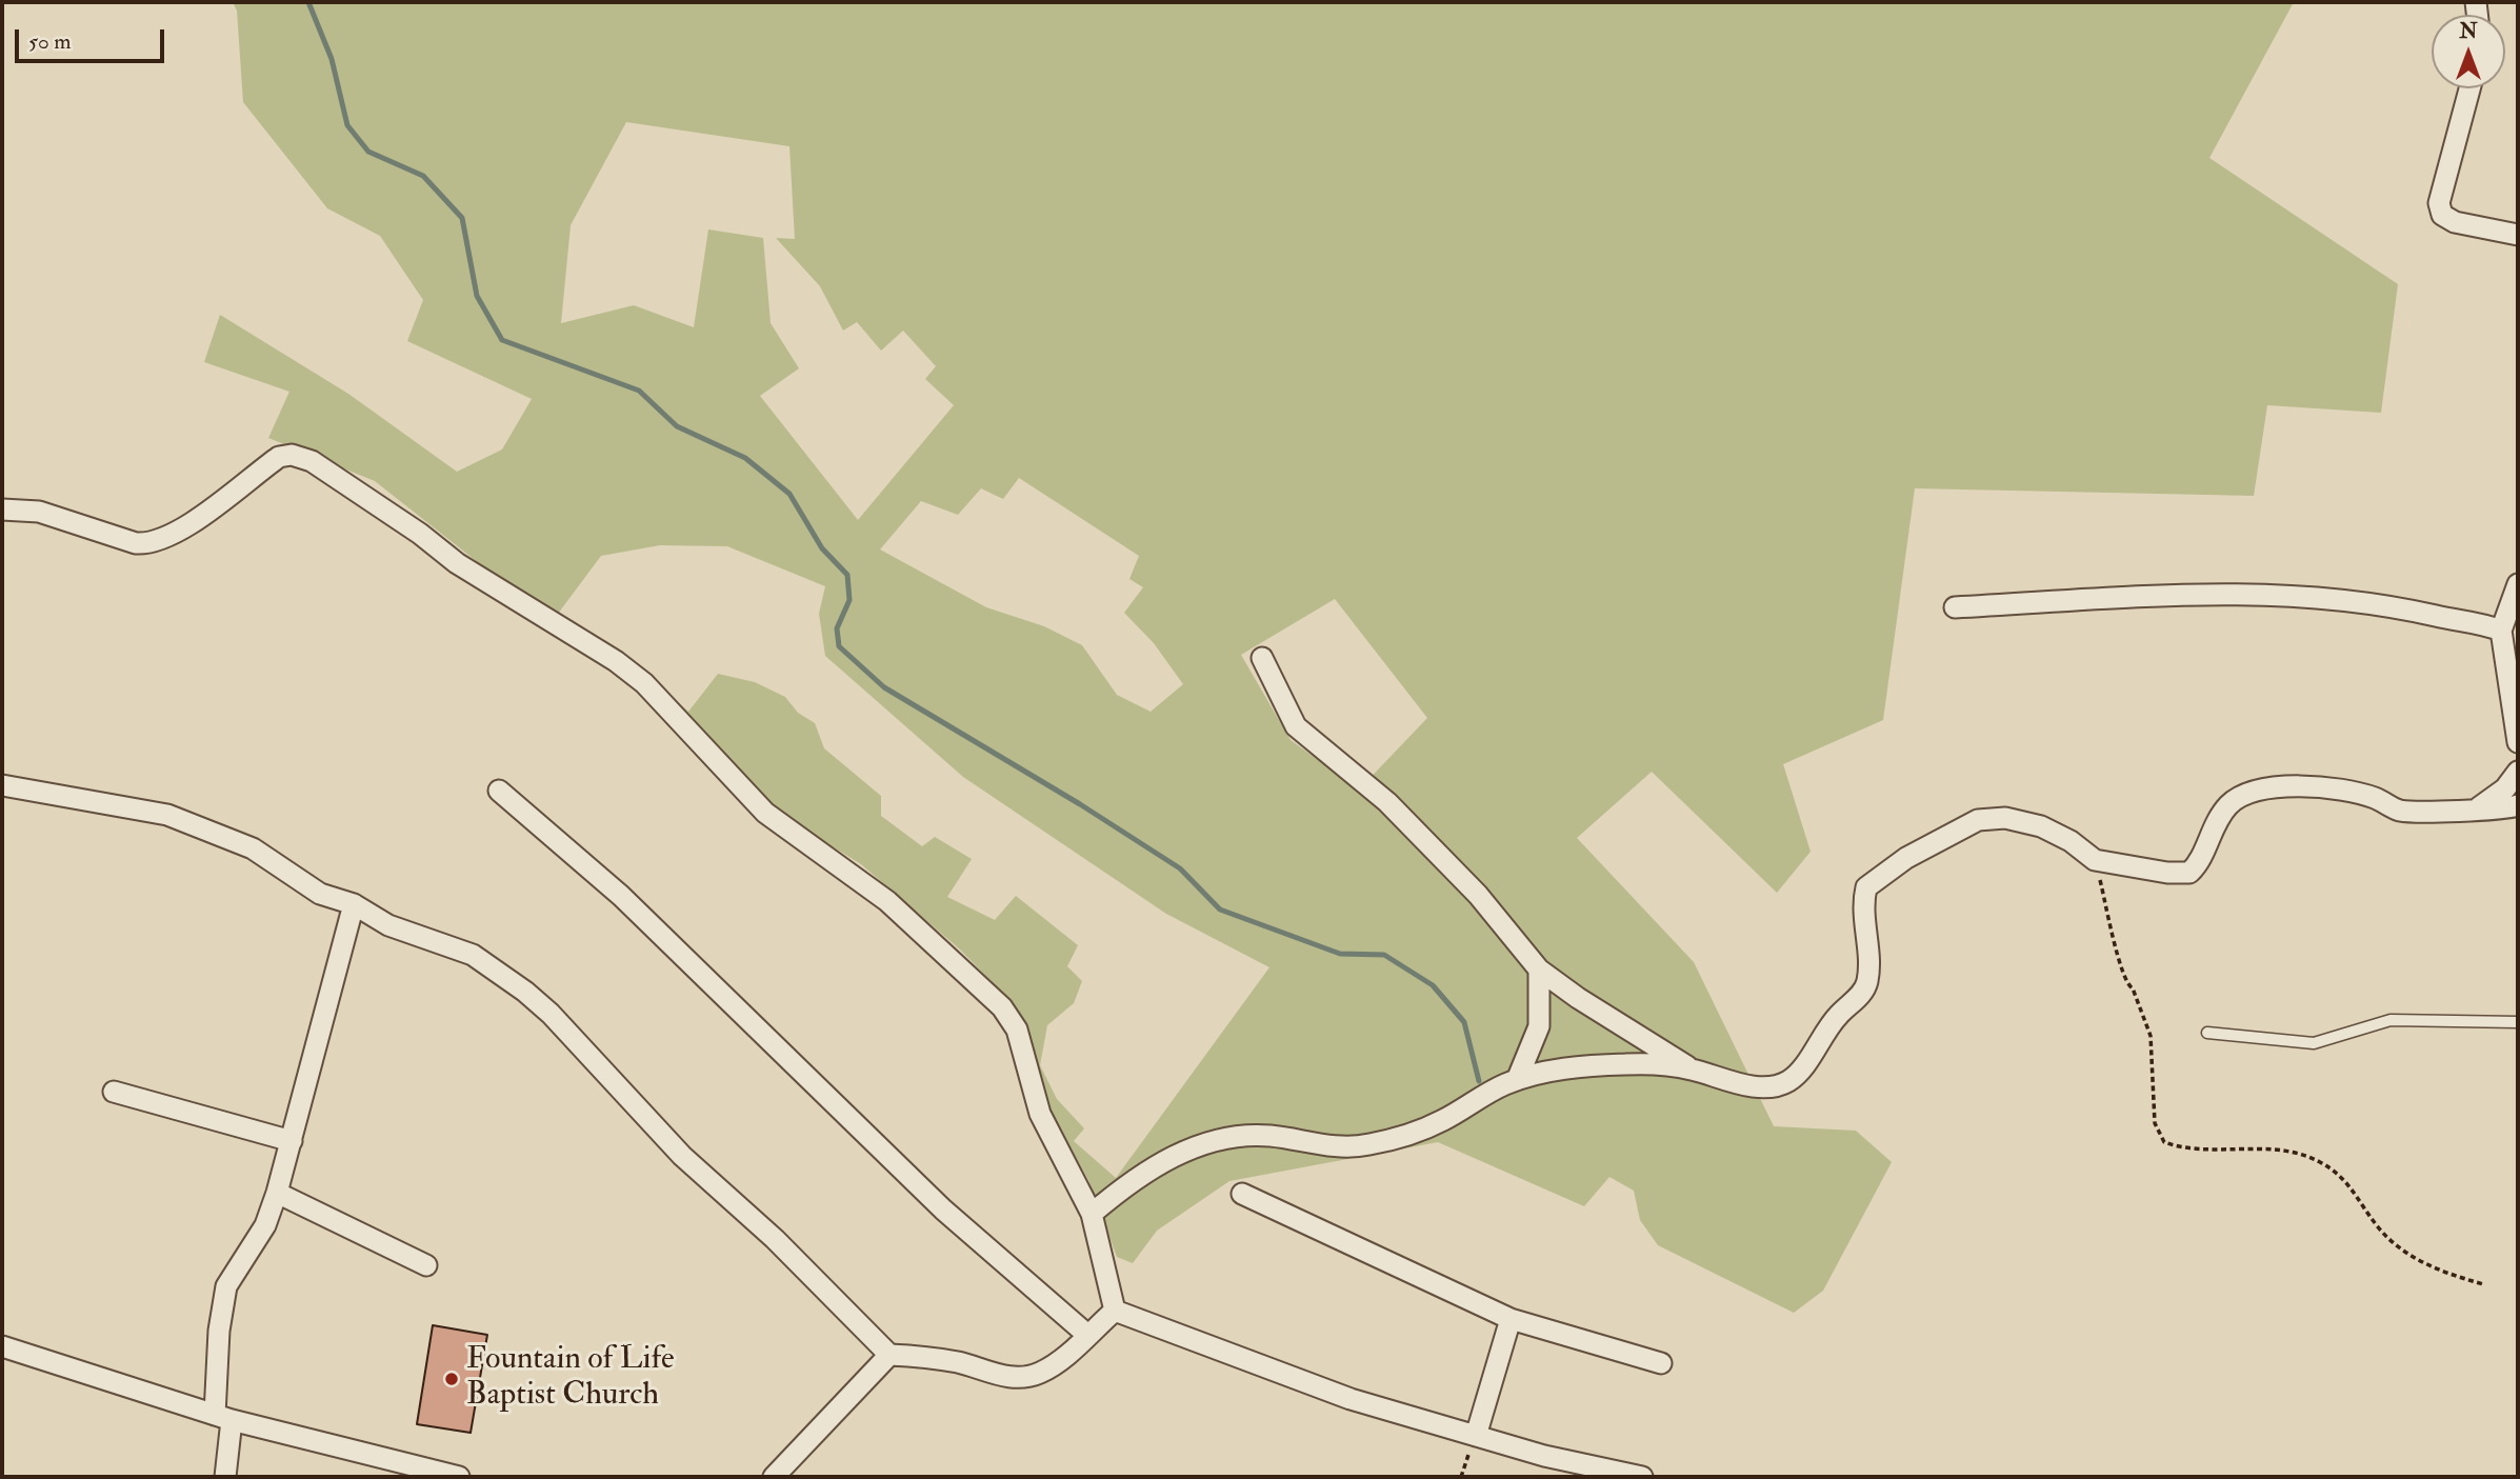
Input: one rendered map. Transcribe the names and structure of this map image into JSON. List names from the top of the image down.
{
  "places": ["Fountain of Life Baptist Church"],
  "scale_bar": "50 m",
  "north": "top"
}
